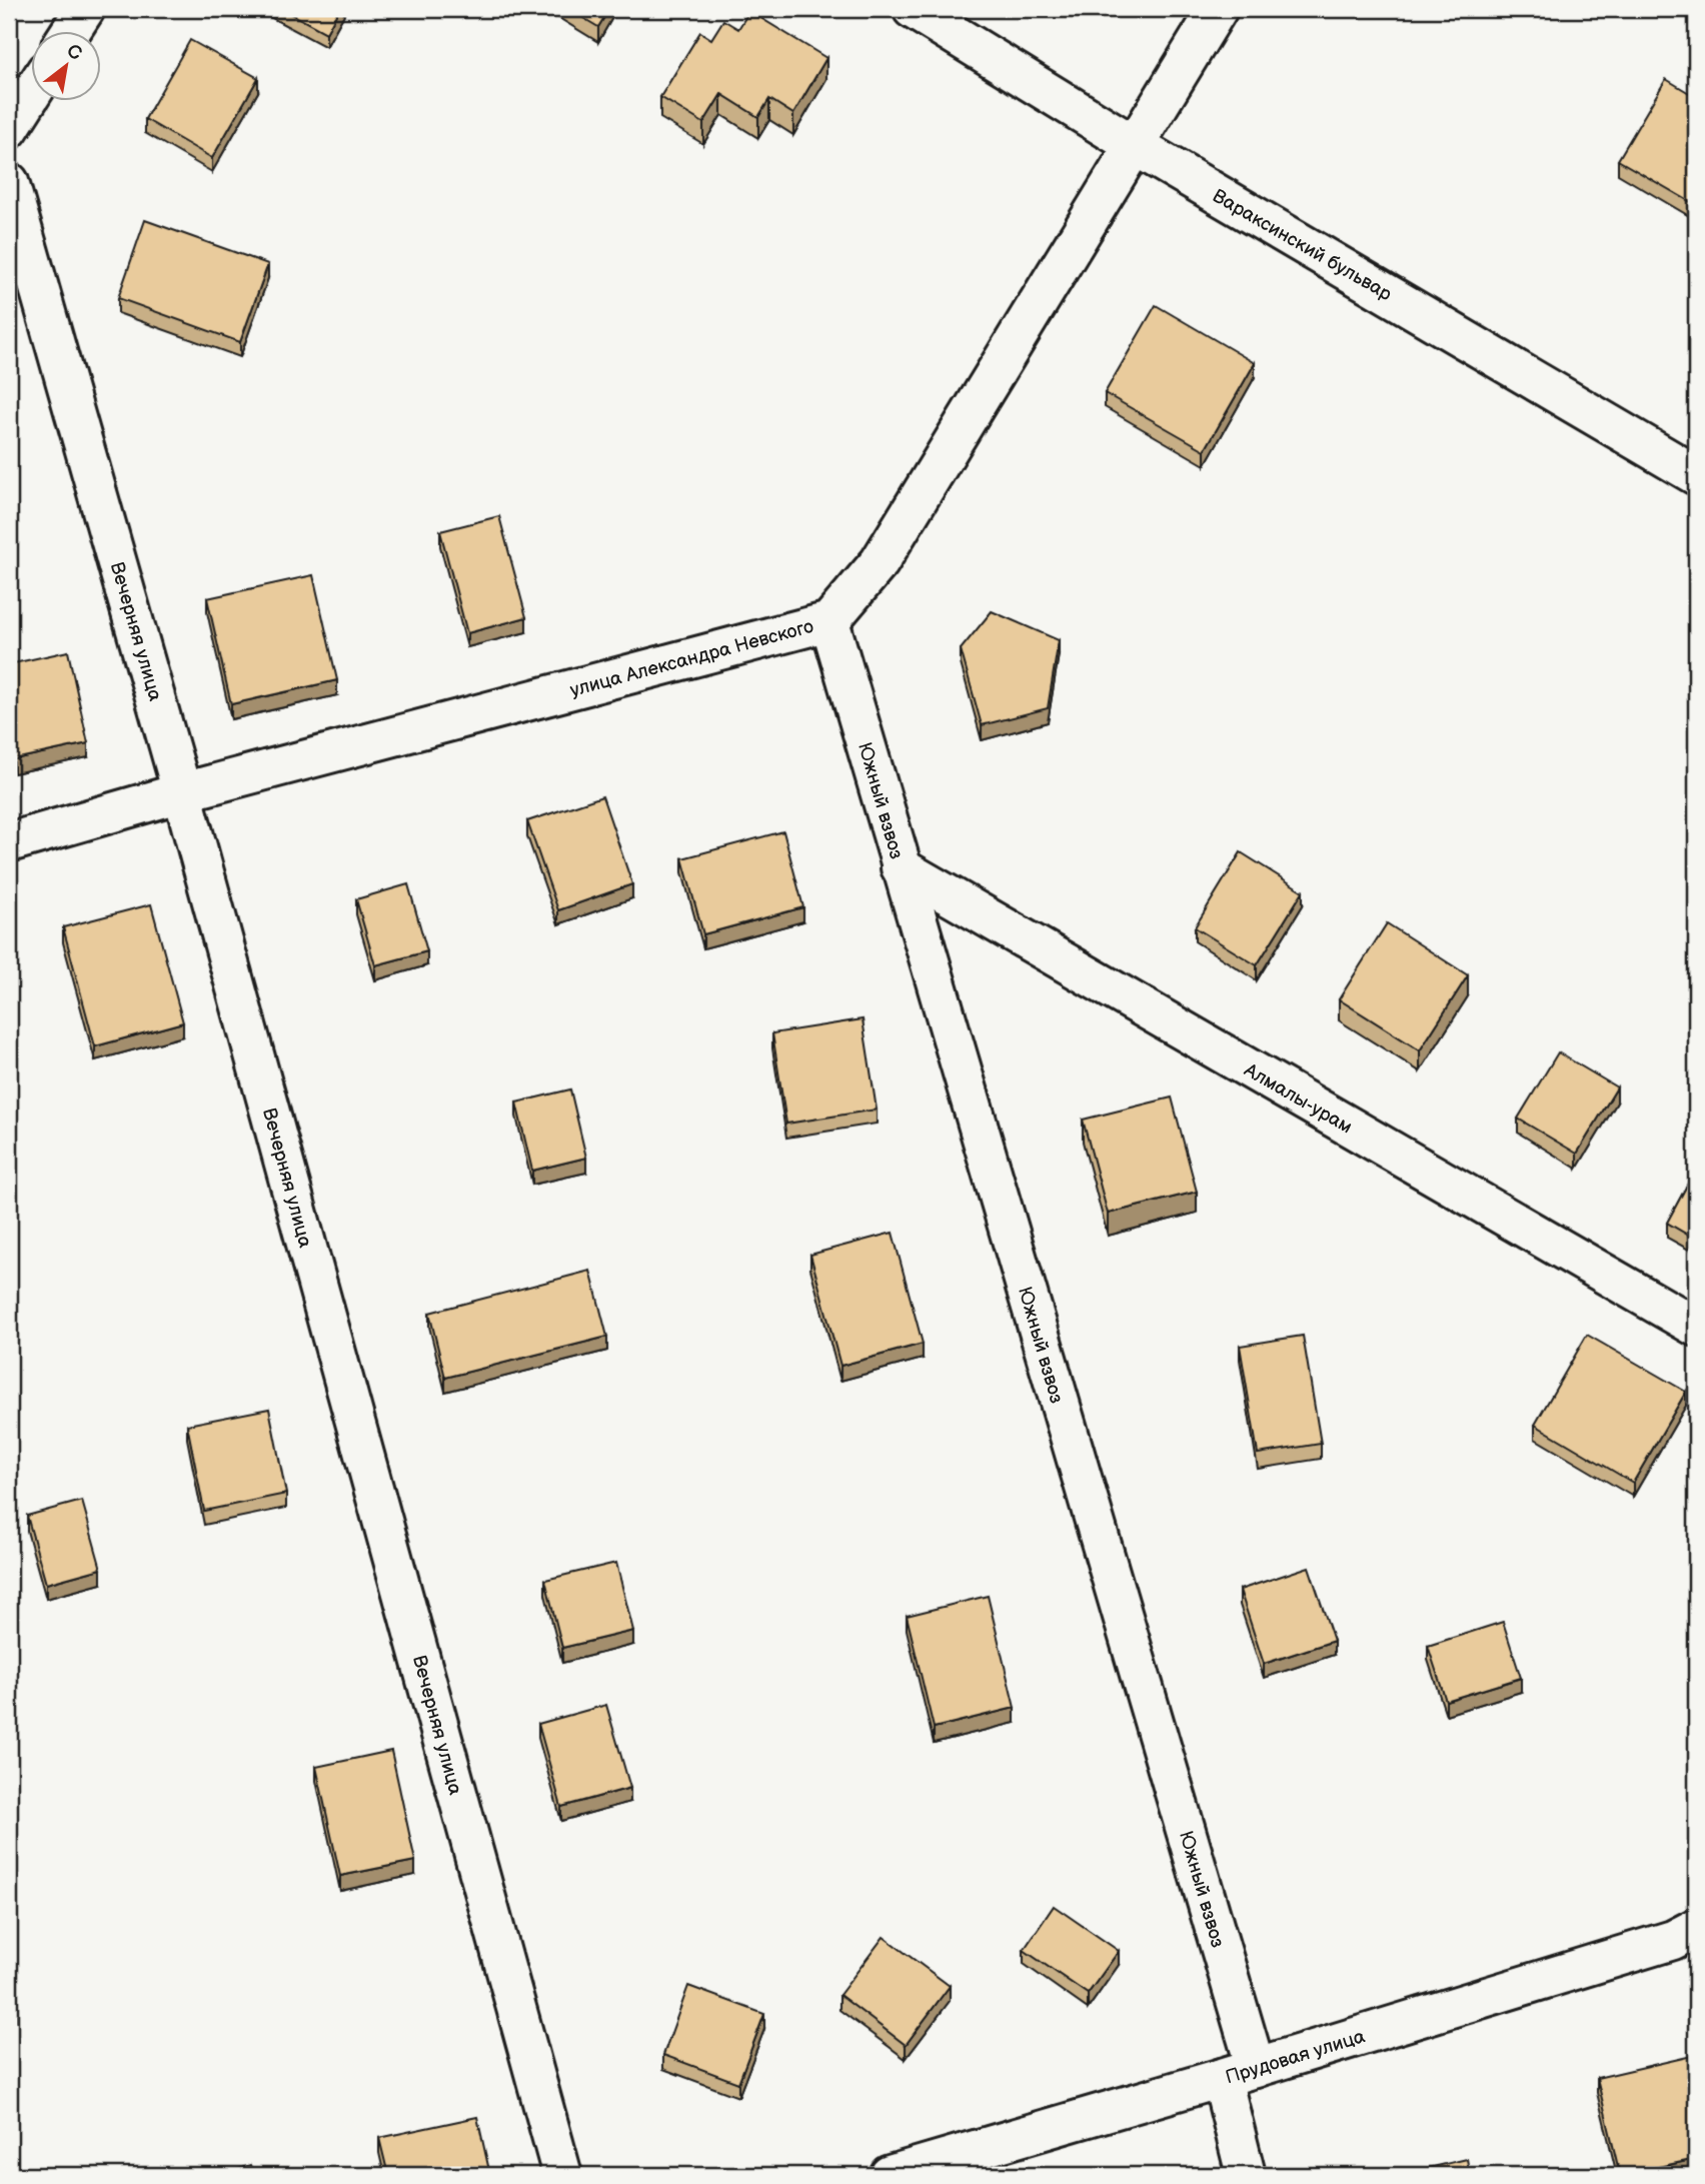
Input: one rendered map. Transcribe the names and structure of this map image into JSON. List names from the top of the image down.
{
  "streets": {
    "street": [
      "Вараксинский бульвар",
      "Вечерняя улица",
      "улица Александра Невского",
      "Южный взвоз",
      "Алмалы-урам",
      "Прудовая улица"
    ]
  },
  "crossings": [
    ["Вараксинский бульвар", "улица Александра Невского"],
    ["Вечерняя улица", "улица Александра Невского"],
    ["улица Александра Невского", "Южный взвоз"],
    ["Южный взвоз", "Алмалы-урам"],
    ["Южный взвоз", "Прудовая улица"]
  ],
  "north": "top right"
}
